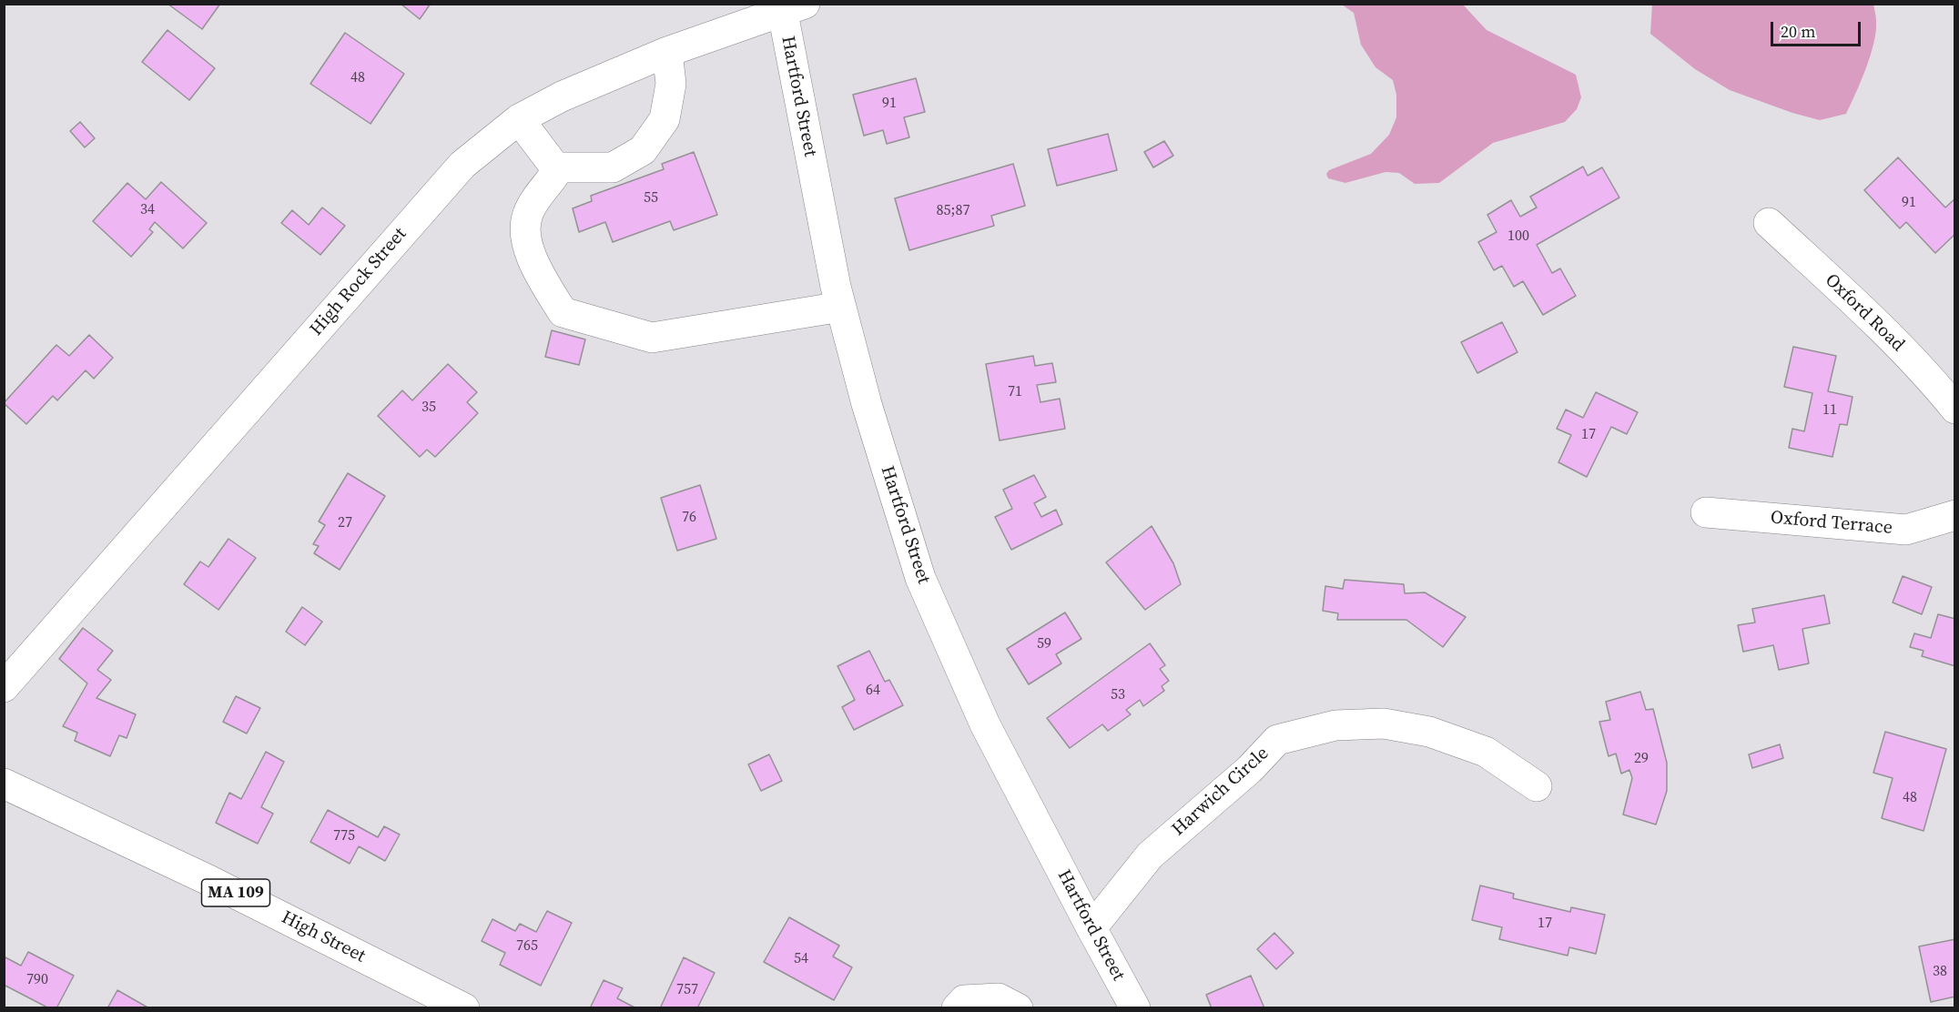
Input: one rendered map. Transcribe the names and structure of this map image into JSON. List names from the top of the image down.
{
  "streets": {
    "street": [
      "Hartford Street",
      "High Rock Street",
      "Oxford Road",
      "Oxford Terrace",
      "Harwich Circle",
      "MA 109",
      "High Street"
    ]
  },
  "crossings": [
    ["Hartford Street", "High Rock Street"],
    ["Hartford Street", "Harwich Circle"]
  ],
  "house_numbers": [
    "48",
    "91",
    "55",
    "91",
    "34",
    "85;87",
    "100",
    "71",
    "35",
    "11",
    "17",
    "76",
    "27",
    "59",
    "64",
    "53",
    "29",
    "48",
    "775",
    "17",
    "765",
    "54",
    "38",
    "790",
    "757"
  ],
  "scale_bar": "20 m"
}
